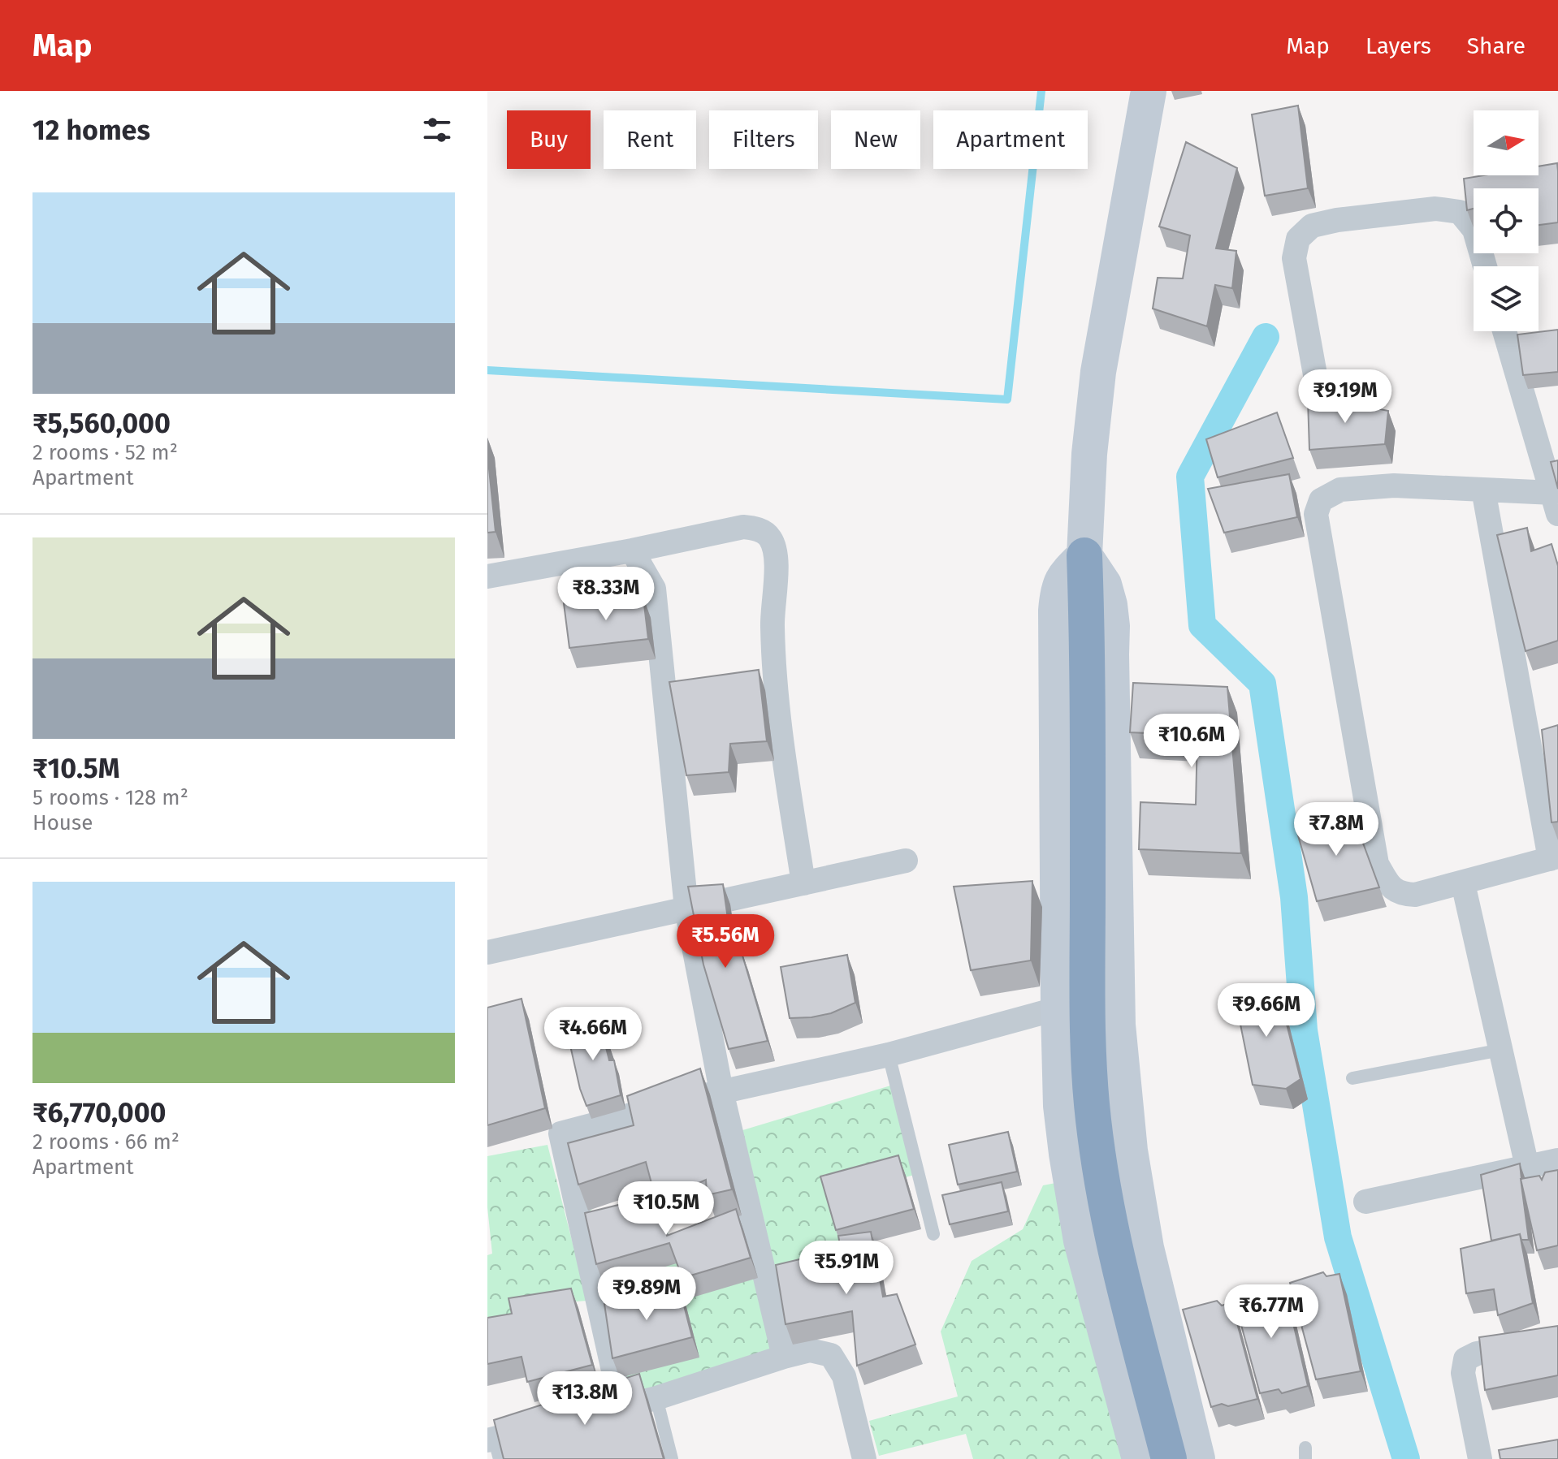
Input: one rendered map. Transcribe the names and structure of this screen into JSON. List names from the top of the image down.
{
  "north": "right",
  "page": {
    "header": "Map",
    "nav": ["Map", "Layers", "Share"],
    "heading": "12 homes",
    "chip": [
      "Buy",
      "Rent",
      "Filters",
      "New",
      "Apartment"
    ],
    "list": [
      {
        "name": "₹5,560,000",
        "note": "2 rooms · 52 m² · Apartment"
      },
      {
        "name": "₹10.5M",
        "note": "5 rooms · 128 m² · House"
      },
      {
        "name": "₹6,770,000",
        "note": "2 rooms · 66 m² · Apartment"
      }
    ],
    "price": [
      "₹9.19M",
      "₹8.33M",
      "₹10.6M",
      "₹7.8M",
      "₹5.56M",
      "₹9.66M",
      "₹4.66M",
      "₹10.5M",
      "₹5.91M",
      "₹9.89M",
      "₹6.77M",
      "₹13.8M"
    ]
  }
}
